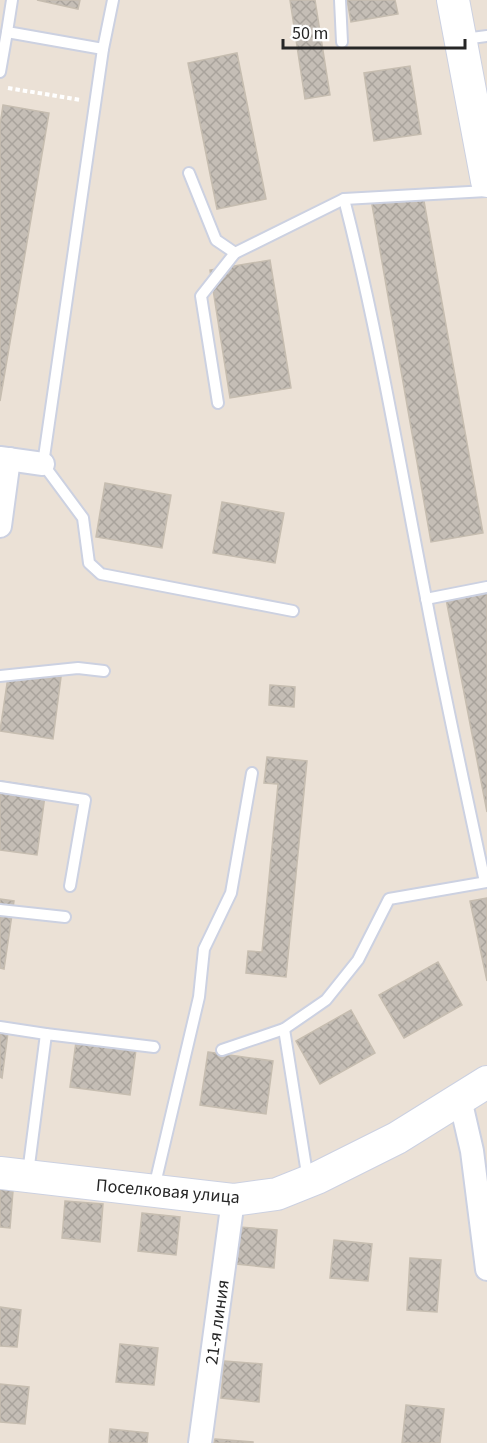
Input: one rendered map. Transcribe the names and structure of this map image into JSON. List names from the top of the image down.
{
  "streets": {
    "street": ["Поселковая улица", "21-я линия"]
  },
  "crossings": [
    ["Поселковая улица", "21-я линия"]
  ],
  "scale_bar": "50 m"
}
